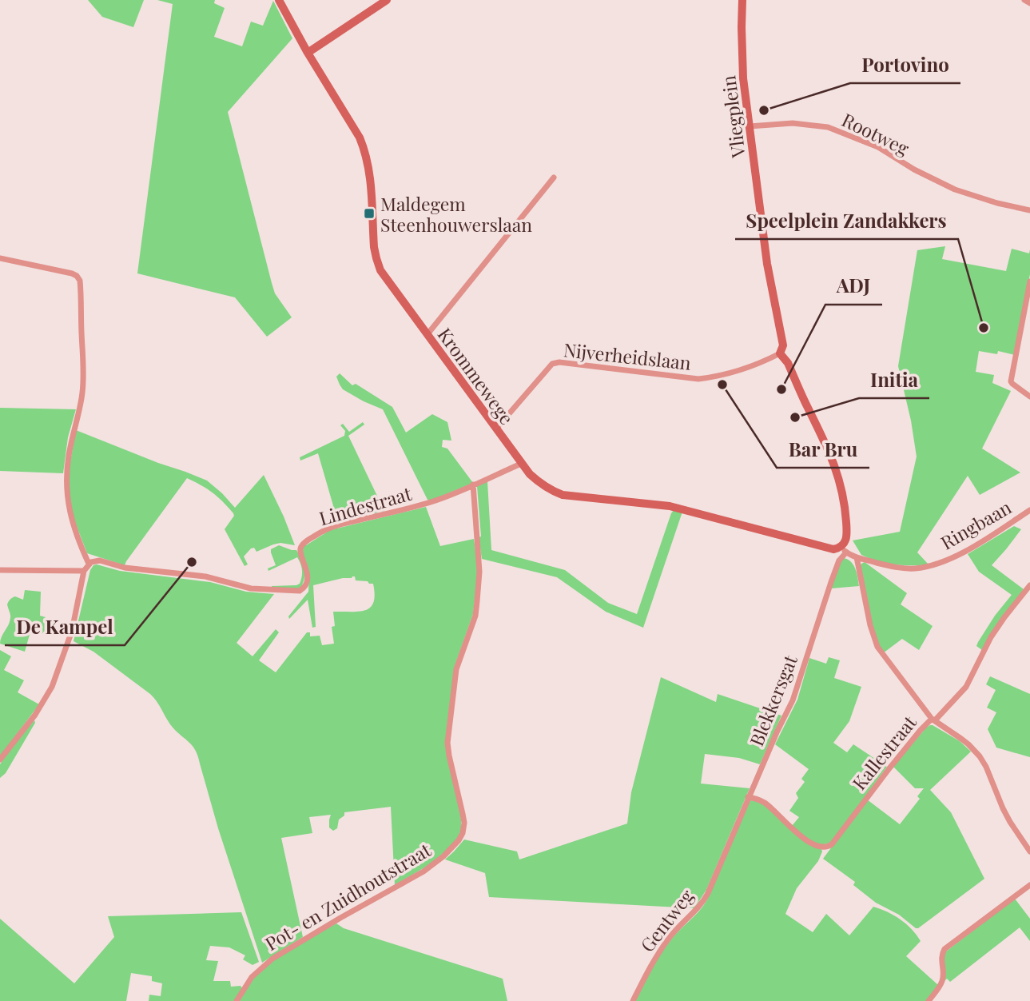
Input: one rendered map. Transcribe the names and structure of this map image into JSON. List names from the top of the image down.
{
  "streets": {
    "street": [
      "Vliegplein",
      "Rootweg",
      "Nijverheidslaan",
      "Krommewege",
      "Lindestraat",
      "Ringbaan",
      "Blekkersgat",
      "Kallestraat",
      "Pot- en Zuidhoutstraat",
      "Gentweg"
    ]
  },
  "crossings": [
    ["Vliegplein", "Rootweg"],
    ["Vliegplein", "Nijverheidslaan"],
    ["Vliegplein", "Krommewege"],
    ["Vliegplein", "Ringbaan"],
    ["Vliegplein", "Blekkersgat"],
    ["Nijverheidslaan", "Krommewege"],
    ["Krommewege", "Lindestraat"],
    ["Krommewege", "Ringbaan"],
    ["Krommewege", "Blekkersgat"],
    ["Lindestraat", "Pot- en Zuidhoutstraat"],
    ["Ringbaan", "Blekkersgat"],
    ["Ringbaan", "Kallestraat"],
    ["Blekkersgat", "Kallestraat"],
    ["Blekkersgat", "Gentweg"]
  ],
  "places": {
    "other": [
      "Portovino",
      "Speelplein Zandakkers",
      "Bar Bru",
      "ADJ",
      "Initia",
      "De Kampel"
    ],
    "transit": ["Maldegem Steenhouwerslaan"]
  }
}
